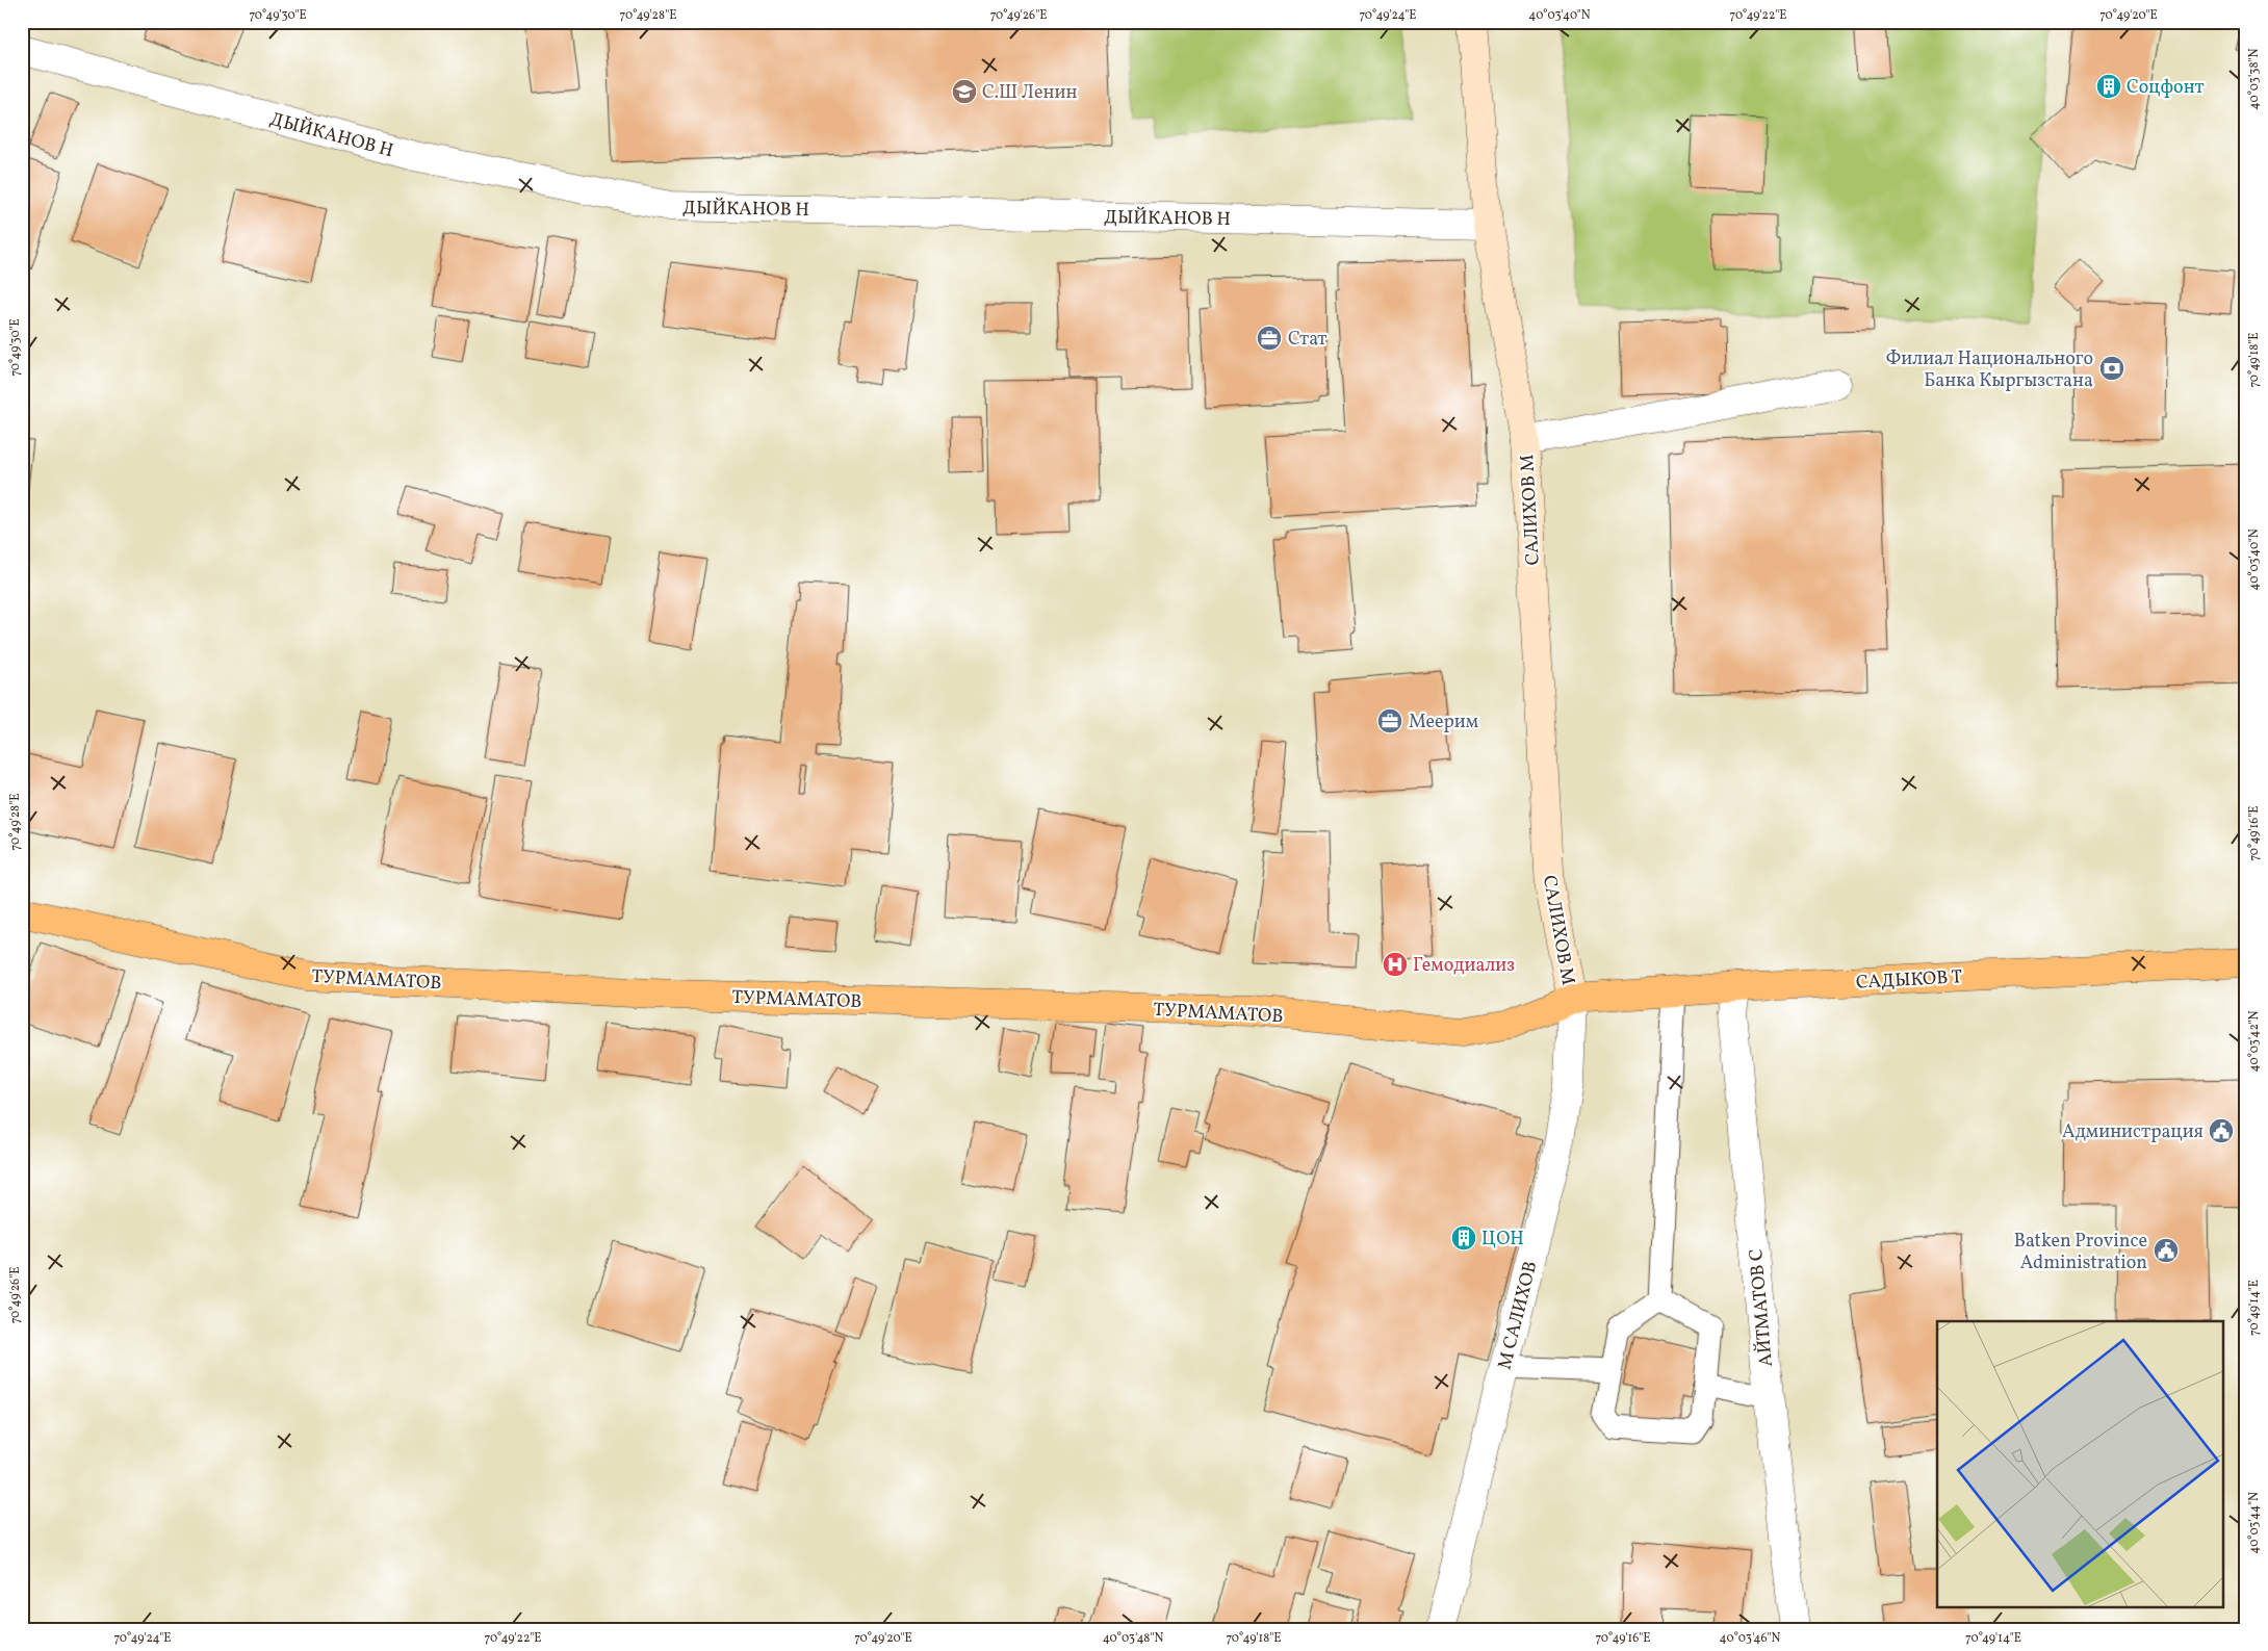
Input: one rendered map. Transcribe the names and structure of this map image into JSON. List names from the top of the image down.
{
  "streets": {
    "highway": ["ТУРМАМАТОВ", "САДЫКОВ Т"],
    "main road": ["САЛИХОВ М"],
    "street": ["ДЫЙКАНОВ Н", "АЙТМАТОВ С", "М САЛИХОВ"]
  },
  "crossings": [
    ["ДЫЙКАНОВ Н", "САЛИХОВ М"],
    ["САЛИХОВ М", "ТУРМАМАТОВ"],
    ["САЛИХОВ М", "САДЫКОВ Т"],
    ["САЛИХОВ М", "М САЛИХОВ"],
    ["ТУРМАМАТОВ", "САДЫКОВ Т"],
    ["ТУРМАМАТОВ", "М САЛИХОВ"],
    ["САДЫКОВ Т", "АЙТМАТОВ С"],
    ["САДЫКОВ Т", "М САЛИХОВ"]
  ],
  "places": {
    "building": ["Соцфонт", "ЦОН"],
    "school or university": ["С.Ш Ленин"],
    "office": ["Стат", "Меерим"],
    "bank": ["Филиал Национального Банка Кыргызстана"],
    "hospital": ["Гемодиализ"],
    "public building": ["Администрация", "Batken Province Administration"]
  },
  "coordinates": [
    "70°49'30\"E",
    "70°49'28\"E",
    "70°49'26\"E",
    "70°49'24\"E",
    "40°03'40\"N",
    "70°49'22\"E",
    "70°49'20\"E",
    "40°03'38\"N",
    "70°49'18\"E",
    "70°49'16\"E",
    "40°03'42\"N",
    "70°49'14\"E",
    "40°03'44\"N",
    "40°03'48\"N",
    "40°03'46\"N"
  ]
}
